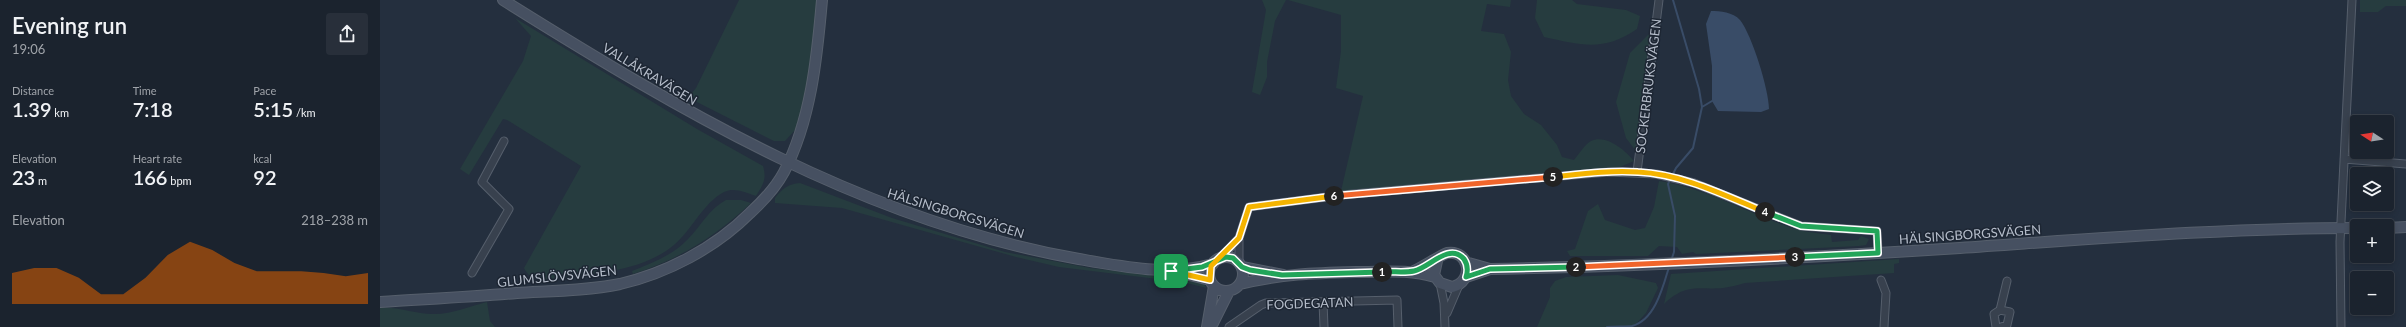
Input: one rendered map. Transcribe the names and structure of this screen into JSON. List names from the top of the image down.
{
  "streets": {
    "main road": ["VALLÅKRAVÄGEN", "HÄLSINGBORGSVÄGEN", "GLUMSLÖVSVÄGEN"],
    "street": ["SOCKERBRUKSVÄGEN", "FOGDEGATAN"]
  },
  "crossings": [
    ["VALLÅKRAVÄGEN", "HÄLSINGBORGSVÄGEN"],
    ["VALLÅKRAVÄGEN", "GLUMSLÖVSVÄGEN"],
    ["HÄLSINGBORGSVÄGEN", "GLUMSLÖVSVÄGEN"]
  ],
  "north": "left",
  "page": {
    "heading": ["Evening run", "19:06"],
    "stats": [
      ["Distance", "1.39 km"],
      ["Time", "7:18"],
      ["Pace", "5:15 /km"],
      ["Elevation", "23 m"],
      ["Heart rate", "166 bpm"],
      ["kcal", "92"]
    ],
    "map_buttons": ["+", "−"],
    "pins": [
      "5",
      "6",
      "4",
      "3",
      "2",
      "1"
    ],
    "chart": ["Elevation", "218–238 m"]
  }
}
